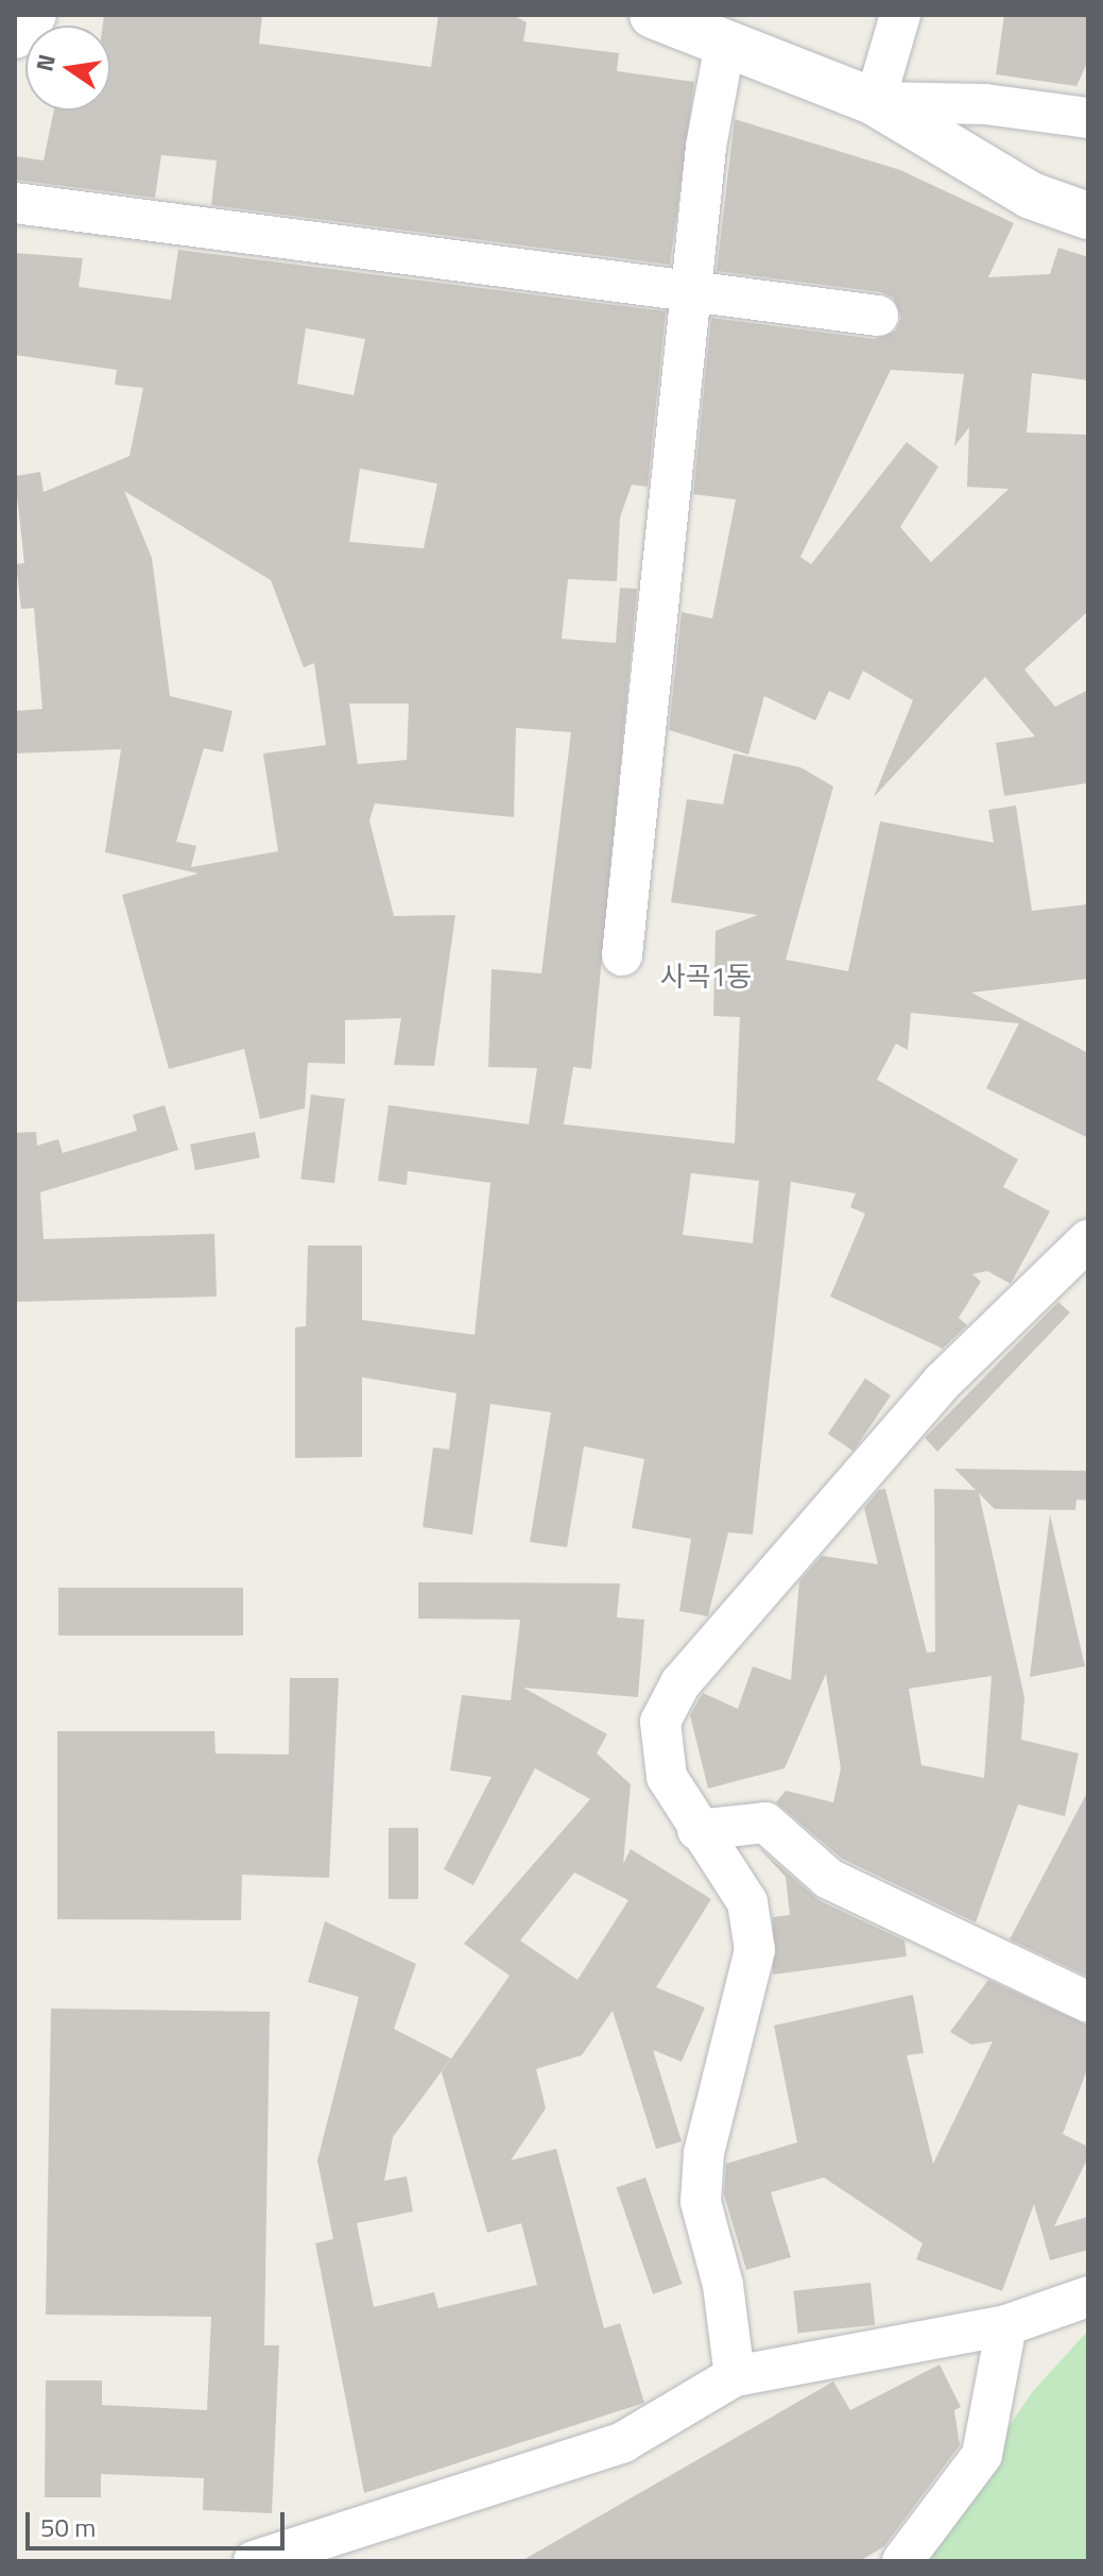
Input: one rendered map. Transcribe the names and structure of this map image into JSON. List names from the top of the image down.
{
  "districts": ["사곡1동"],
  "scale_bar": "50 m",
  "north": "left"
}
